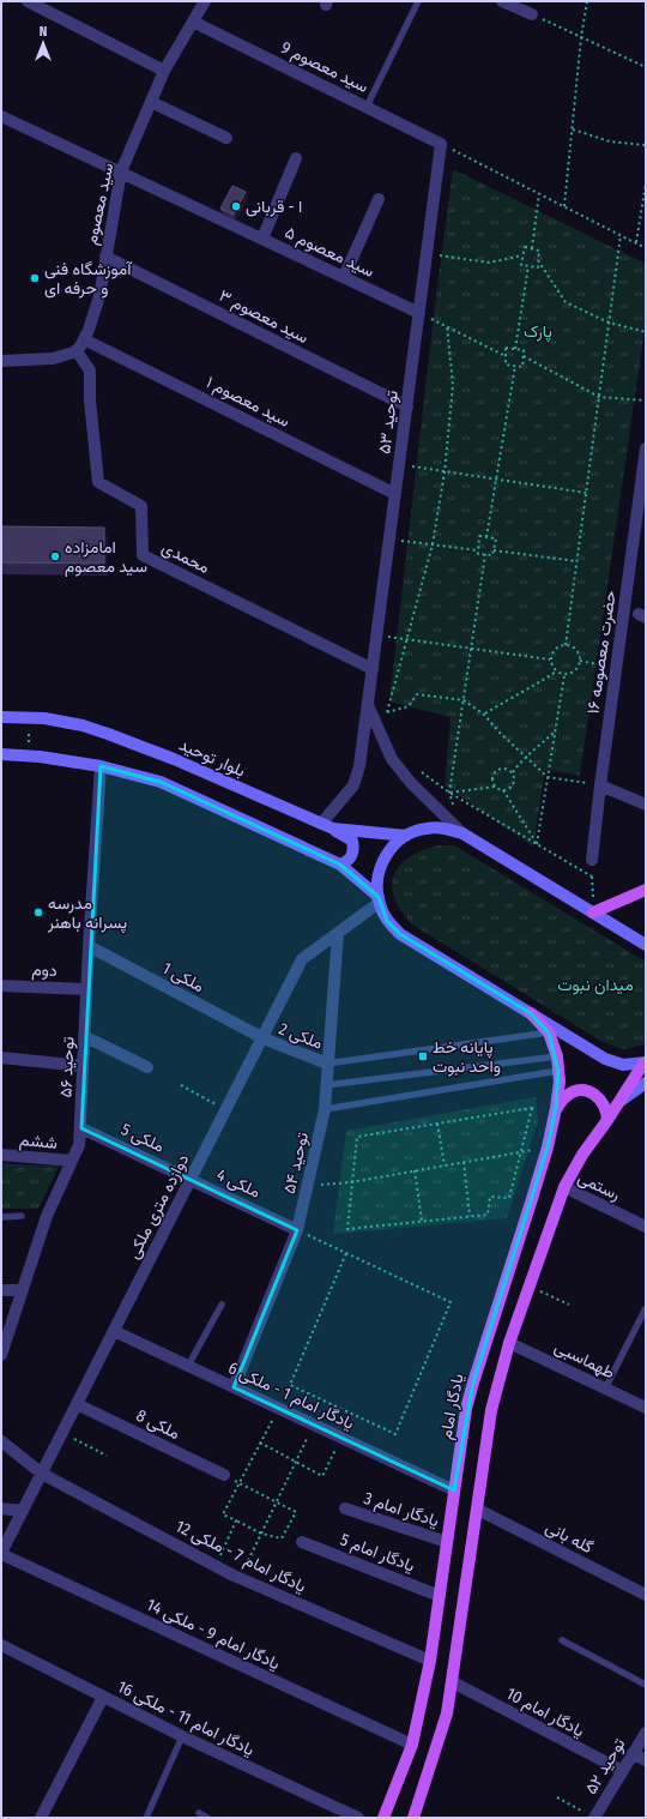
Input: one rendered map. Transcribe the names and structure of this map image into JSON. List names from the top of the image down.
{
  "streets": {
    "main road": ["بلوار توحید", "یادگار امام"],
    "street": [
      "سید معصوم 9",
      "سید معصوم",
      "سید معصوم ۵",
      "سید معصوم ۳",
      "سید معصوم ۱",
      "توحید ۵۳",
      "محمدی",
      "حضرت معصومه ۱۶",
      "دوم",
      "ملکی 1",
      "ملکی 2",
      "توحید ۵۶",
      "ملکی 5",
      "ششم",
      "توحید ۵۴",
      "ملکی 4",
      "رستمی",
      "دوازده متری ملکی",
      "طهماسبی",
      "یادگار امام 1 - ملکی 6",
      "ملکی 8",
      "یادگار امام 3",
      "گله بانی",
      "یادگار امام 5",
      "یادگار امام 7 - ملکی 12",
      "یادگار امام 9 - ملکی 14",
      "یادگار امام 10",
      "یادگار امام 11 - ملکی 16",
      "توحید ۵۲"
    ]
  },
  "crossings": [
    ["سید معصوم 9", "سید معصوم"],
    ["سید معصوم 9", "توحید ۵۳"],
    ["سید معصوم", "سید معصوم ۵"],
    ["سید معصوم", "سید معصوم ۳"],
    ["سید معصوم", "سید معصوم ۱"],
    ["سید معصوم", "محمدی"],
    ["سید معصوم ۵", "توحید ۵۳"],
    ["سید معصوم ۳", "توحید ۵۳"],
    ["سید معصوم ۱", "توحید ۵۳"],
    ["توحید ۵۳", "محمدی"],
    ["توحید ۵۳", "بلوار توحید"],
    ["دوم", "توحید ۵۶"],
    ["ملکی 1", "ملکی 2"],
    ["ملکی 1", "توحید ۵۶"],
    ["ملکی 1", "دوازده متری ملکی"],
    ["ملکی 2", "توحید ۵۴"],
    ["ملکی 2", "دوازده متری ملکی"],
    ["توحید ۵۶", "ملکی 5"],
    ["توحید ۵۶", "ششم"],
    ["ملکی 5", "ملکی 4"],
    ["ملکی 5", "دوازده متری ملکی"],
    ["توحید ۵۴", "ملکی 4"],
    ["توحید ۵۴", "دوازده متری ملکی"],
    ["توحید ۵۴", "یادگار امام 1 - ملکی 6"],
    ["ملکی 4", "دوازده متری ملکی"],
    ["دوازده متری ملکی", "یادگار امام 1 - ملکی 6"],
    ["دوازده متری ملکی", "ملکی 8"],
    ["دوازده متری ملکی", "یادگار امام 7 - ملکی 12"],
    ["دوازده متری ملکی", "یادگار امام 9 - ملکی 14"],
    ["یادگار امام 1 - ملکی 6", "یادگار امام"],
    ["یادگار امام", "یادگار امام 3"],
    ["یادگار امام", "یادگار امام 5"],
    ["یادگار امام", "یادگار امام 7 - ملکی 12"],
    ["یادگار امام", "یادگار امام 9 - ملکی 14"],
    ["یادگار امام 10", "توحید ۵۲"]
  ],
  "parks": ["پارک", "میدان نبوت"],
  "places": {
    "other": [
      "ا - قربانی",
      "آموزشگاه فنی و حرفه ای",
      "امامزاده سید معصوم",
      "مدرسه پسرانه باهنر"
    ],
    "transit": ["پایانه خط واحد نبوت"]
  },
  "north": "top"
}
